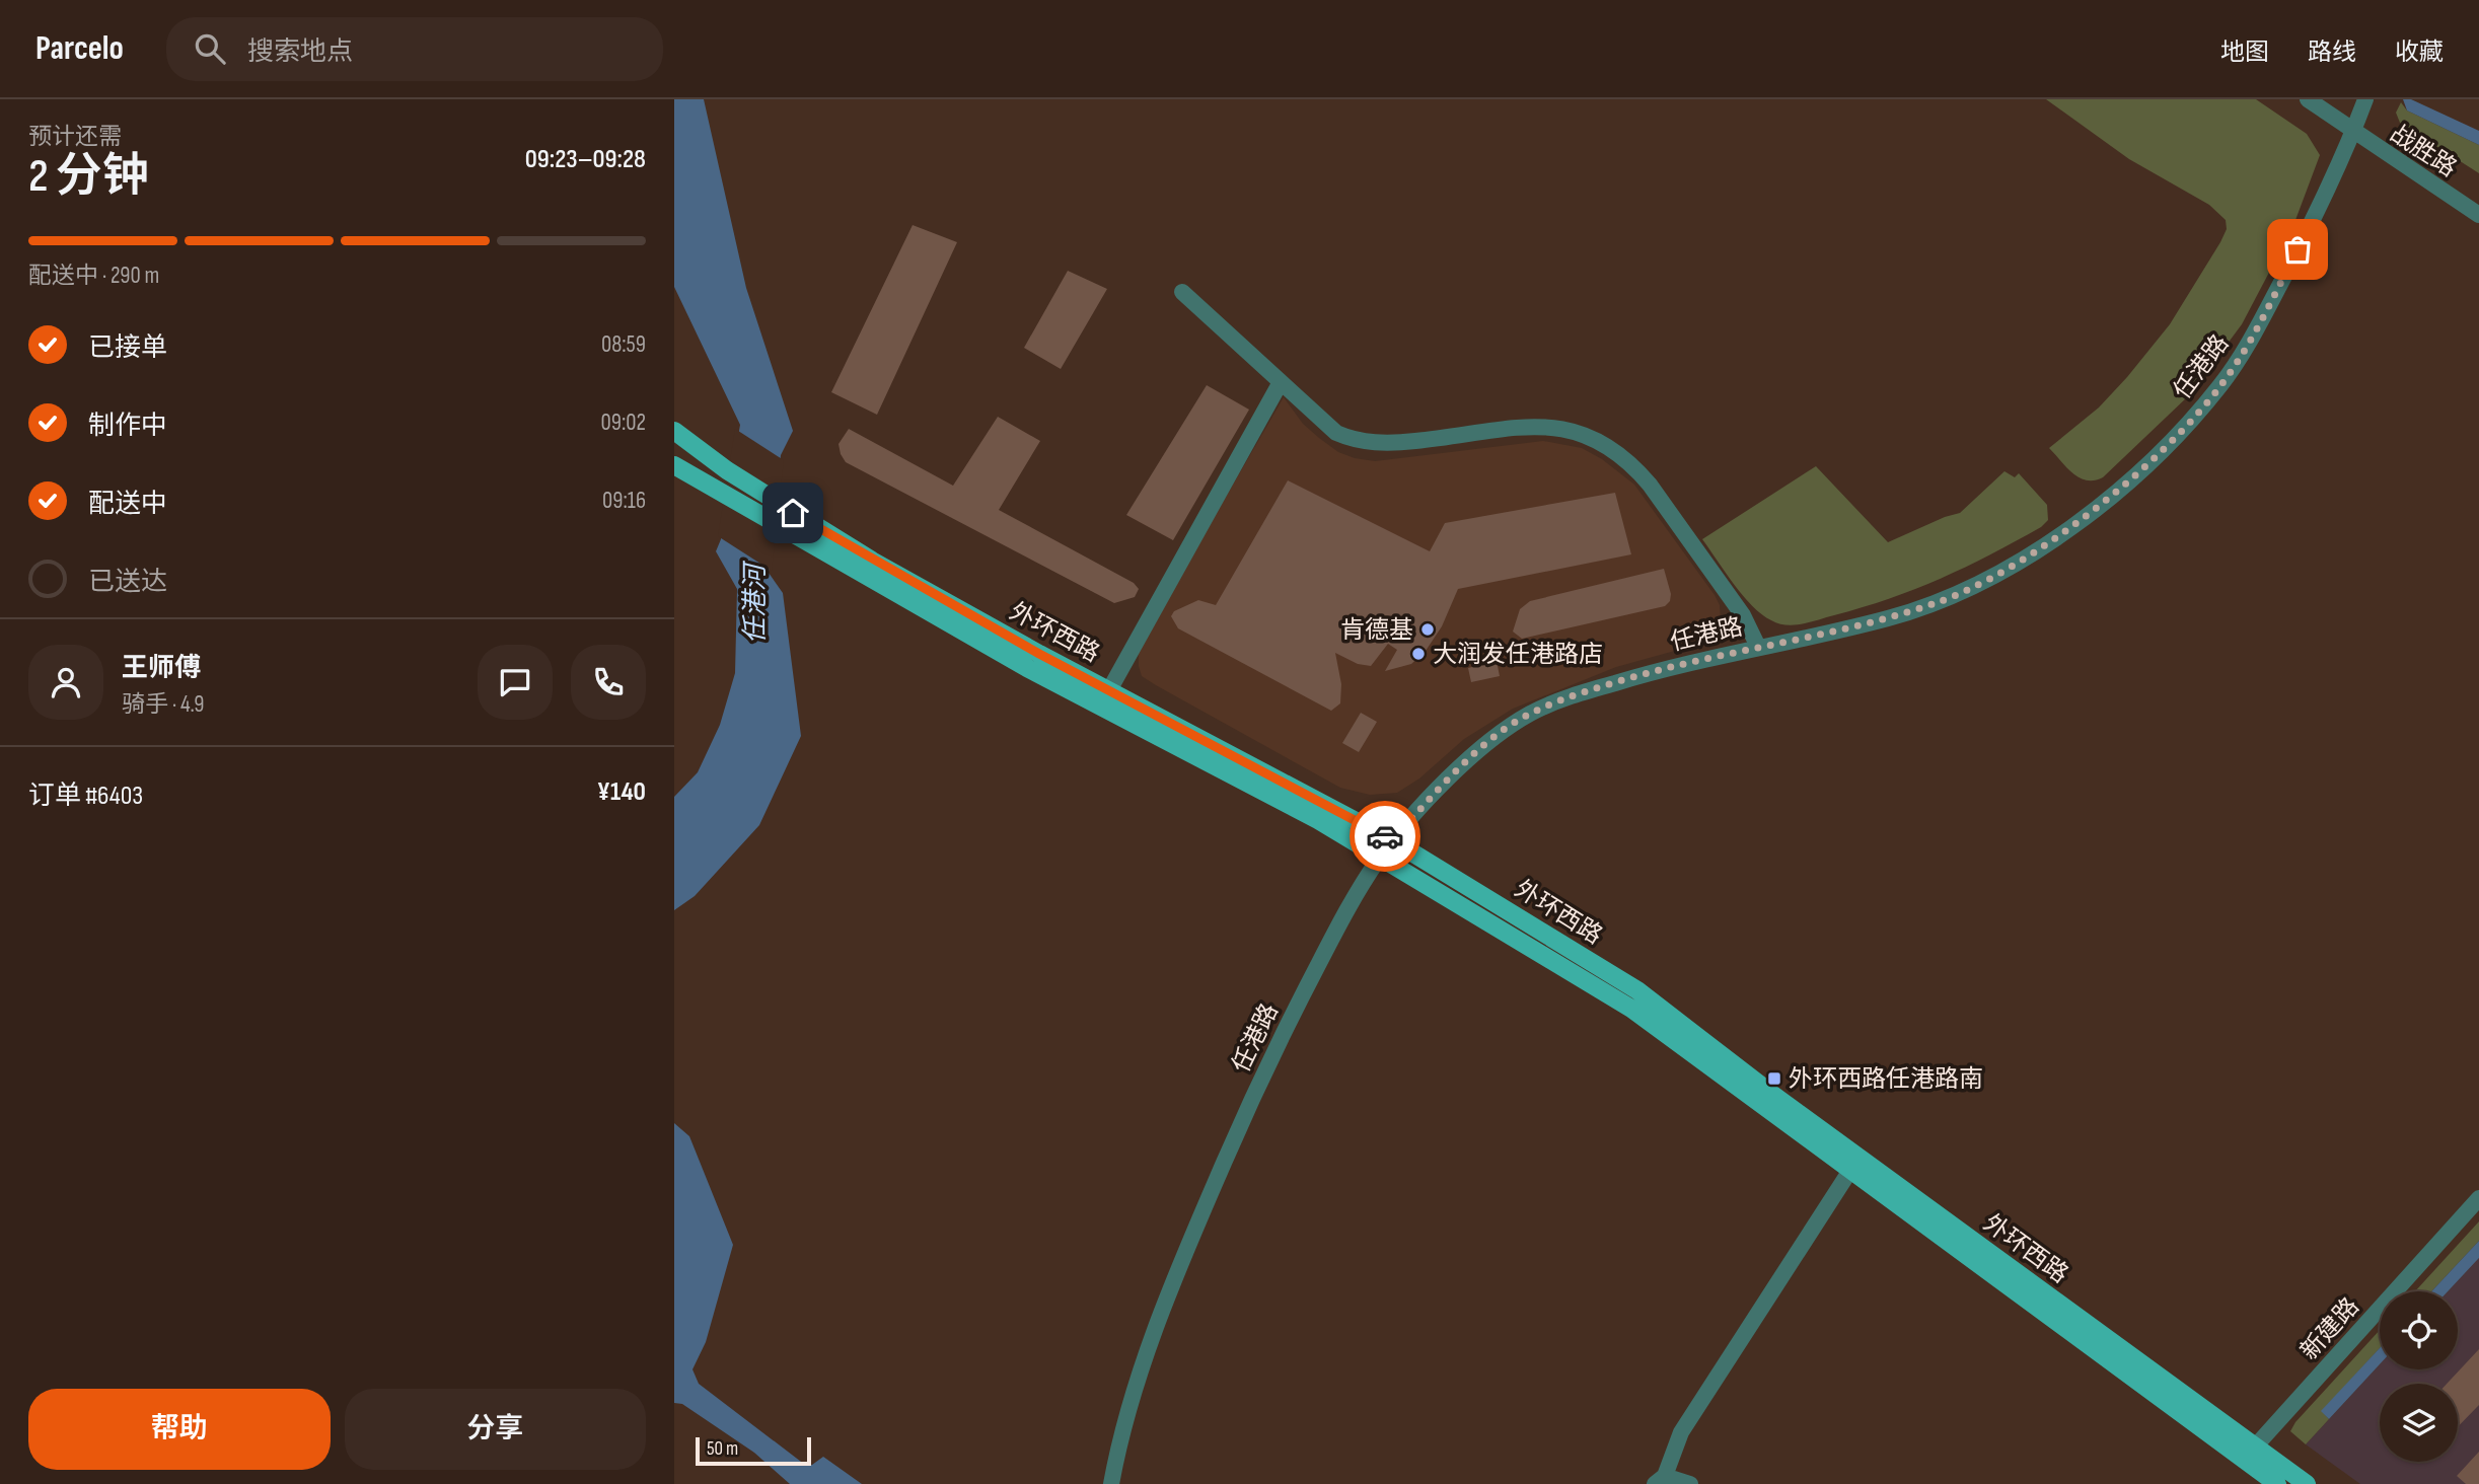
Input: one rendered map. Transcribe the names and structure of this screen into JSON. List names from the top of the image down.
{
  "streets": {
    "main road": ["外环西路"],
    "street": ["战胜路", "任港路", "新建路"]
  },
  "crossings": [
    ["战胜路", "任港路"],
    ["任港路", "外环西路"],
    ["外环西路", "新建路"]
  ],
  "water": ["任港河"],
  "places": {
    "other": ["肯德基", "大润发任港路店"],
    "transit": ["外环西路任港路南"]
  },
  "scale_bar": "50 m",
  "page": {
    "header": "Parcelo",
    "search": "搜索地点",
    "nav": ["地图", "路线", "收藏"],
    "heading": ["2 分钟", "预计还需", "09:23–09:28"],
    "panel": [
      "王师傅",
      "骑手 · 4.9",
      "订单 #6403",
      "¥140"
    ],
    "bar": "配送中 · 290 m",
    "list": [
      ["已接单", "08:59"],
      ["制作中", "09:02"],
      ["配送中", "09:16"],
      "已送达"
    ],
    "buttons": ["帮助", "分享"],
    "scale": "50 m"
  }
}
